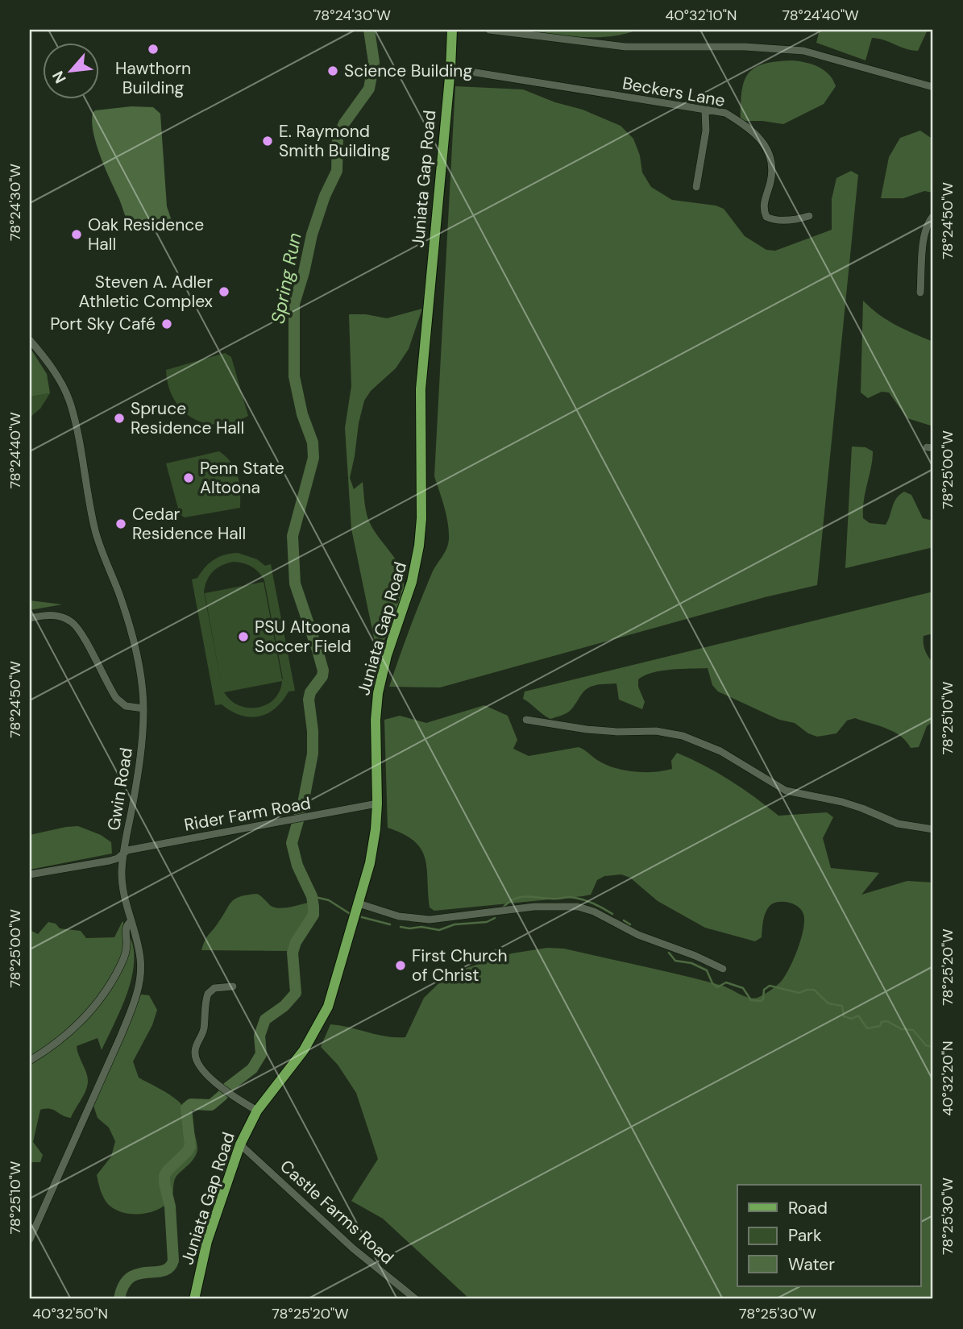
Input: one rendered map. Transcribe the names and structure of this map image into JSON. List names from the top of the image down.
{
  "streets": {
    "main road": ["Juniata Gap Road"],
    "street": [
      "Beckers Lane",
      "Gwin Road",
      "Rider Farm Road",
      "Castle Farms Road"
    ]
  },
  "crossings": [
    ["Beckers Lane", "Juniata Gap Road"],
    ["Juniata Gap Road", "Rider Farm Road"],
    ["Juniata Gap Road", "Castle Farms Road"],
    ["Gwin Road", "Rider Farm Road"]
  ],
  "water": ["Spring Run"],
  "places": [
    "Hawthorn Building",
    "Science Building",
    "E. Raymond Smith Building",
    "Oak Residence Hall",
    "Steven A. Adler Athletic Complex",
    "Port Sky Café",
    "Spruce Residence Hall",
    "Penn State Altoona",
    "Cedar Residence Hall",
    "PSU Altoona Soccer Field",
    "First Church of Christ"
  ],
  "legend": ["Road", "Park", "Water"],
  "north": "bottom left",
  "coordinates": [
    "78°24'30\"W",
    "40°32'10\"N",
    "78°24'40\"W",
    "78°24'50\"W",
    "78°25'00\"W",
    "78°25'10\"W",
    "78°25'20\"W",
    "40°32'20\"N",
    "78°25'30\"W",
    "40°32'50\"N"
  ]
}
